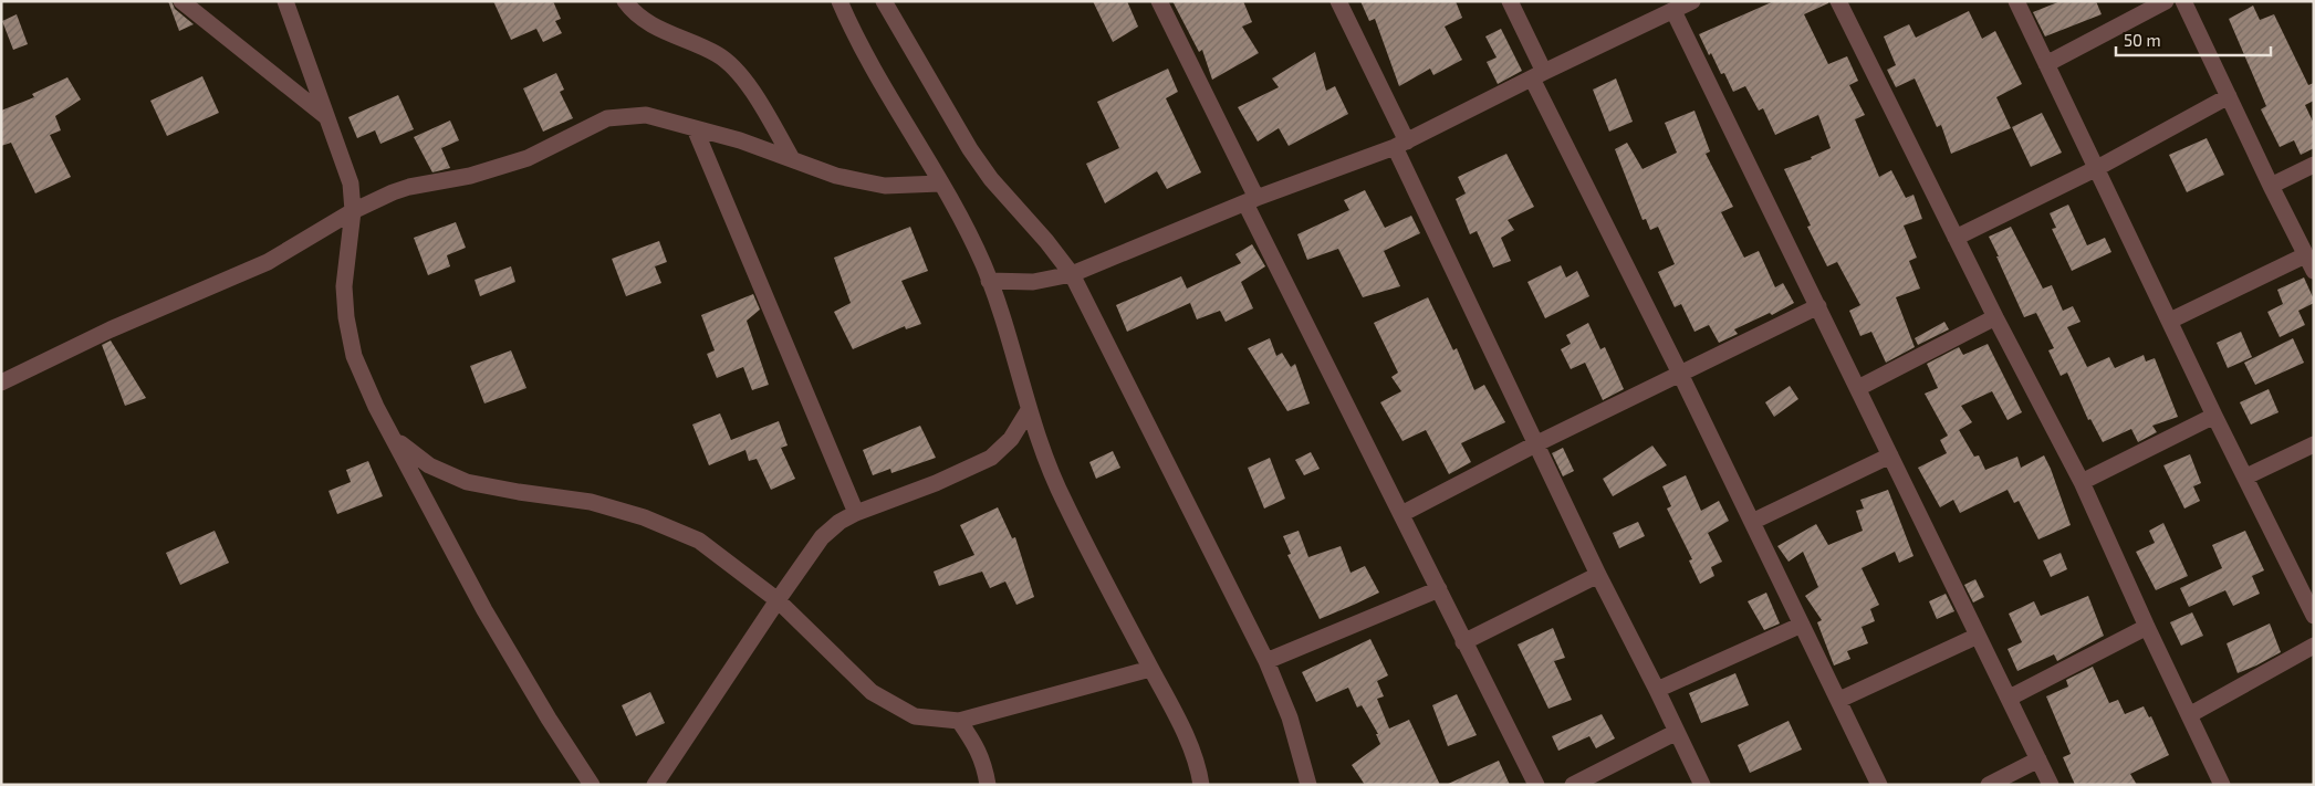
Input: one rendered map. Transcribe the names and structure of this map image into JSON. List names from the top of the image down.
{
  "scale_bar": "50 m"
}
